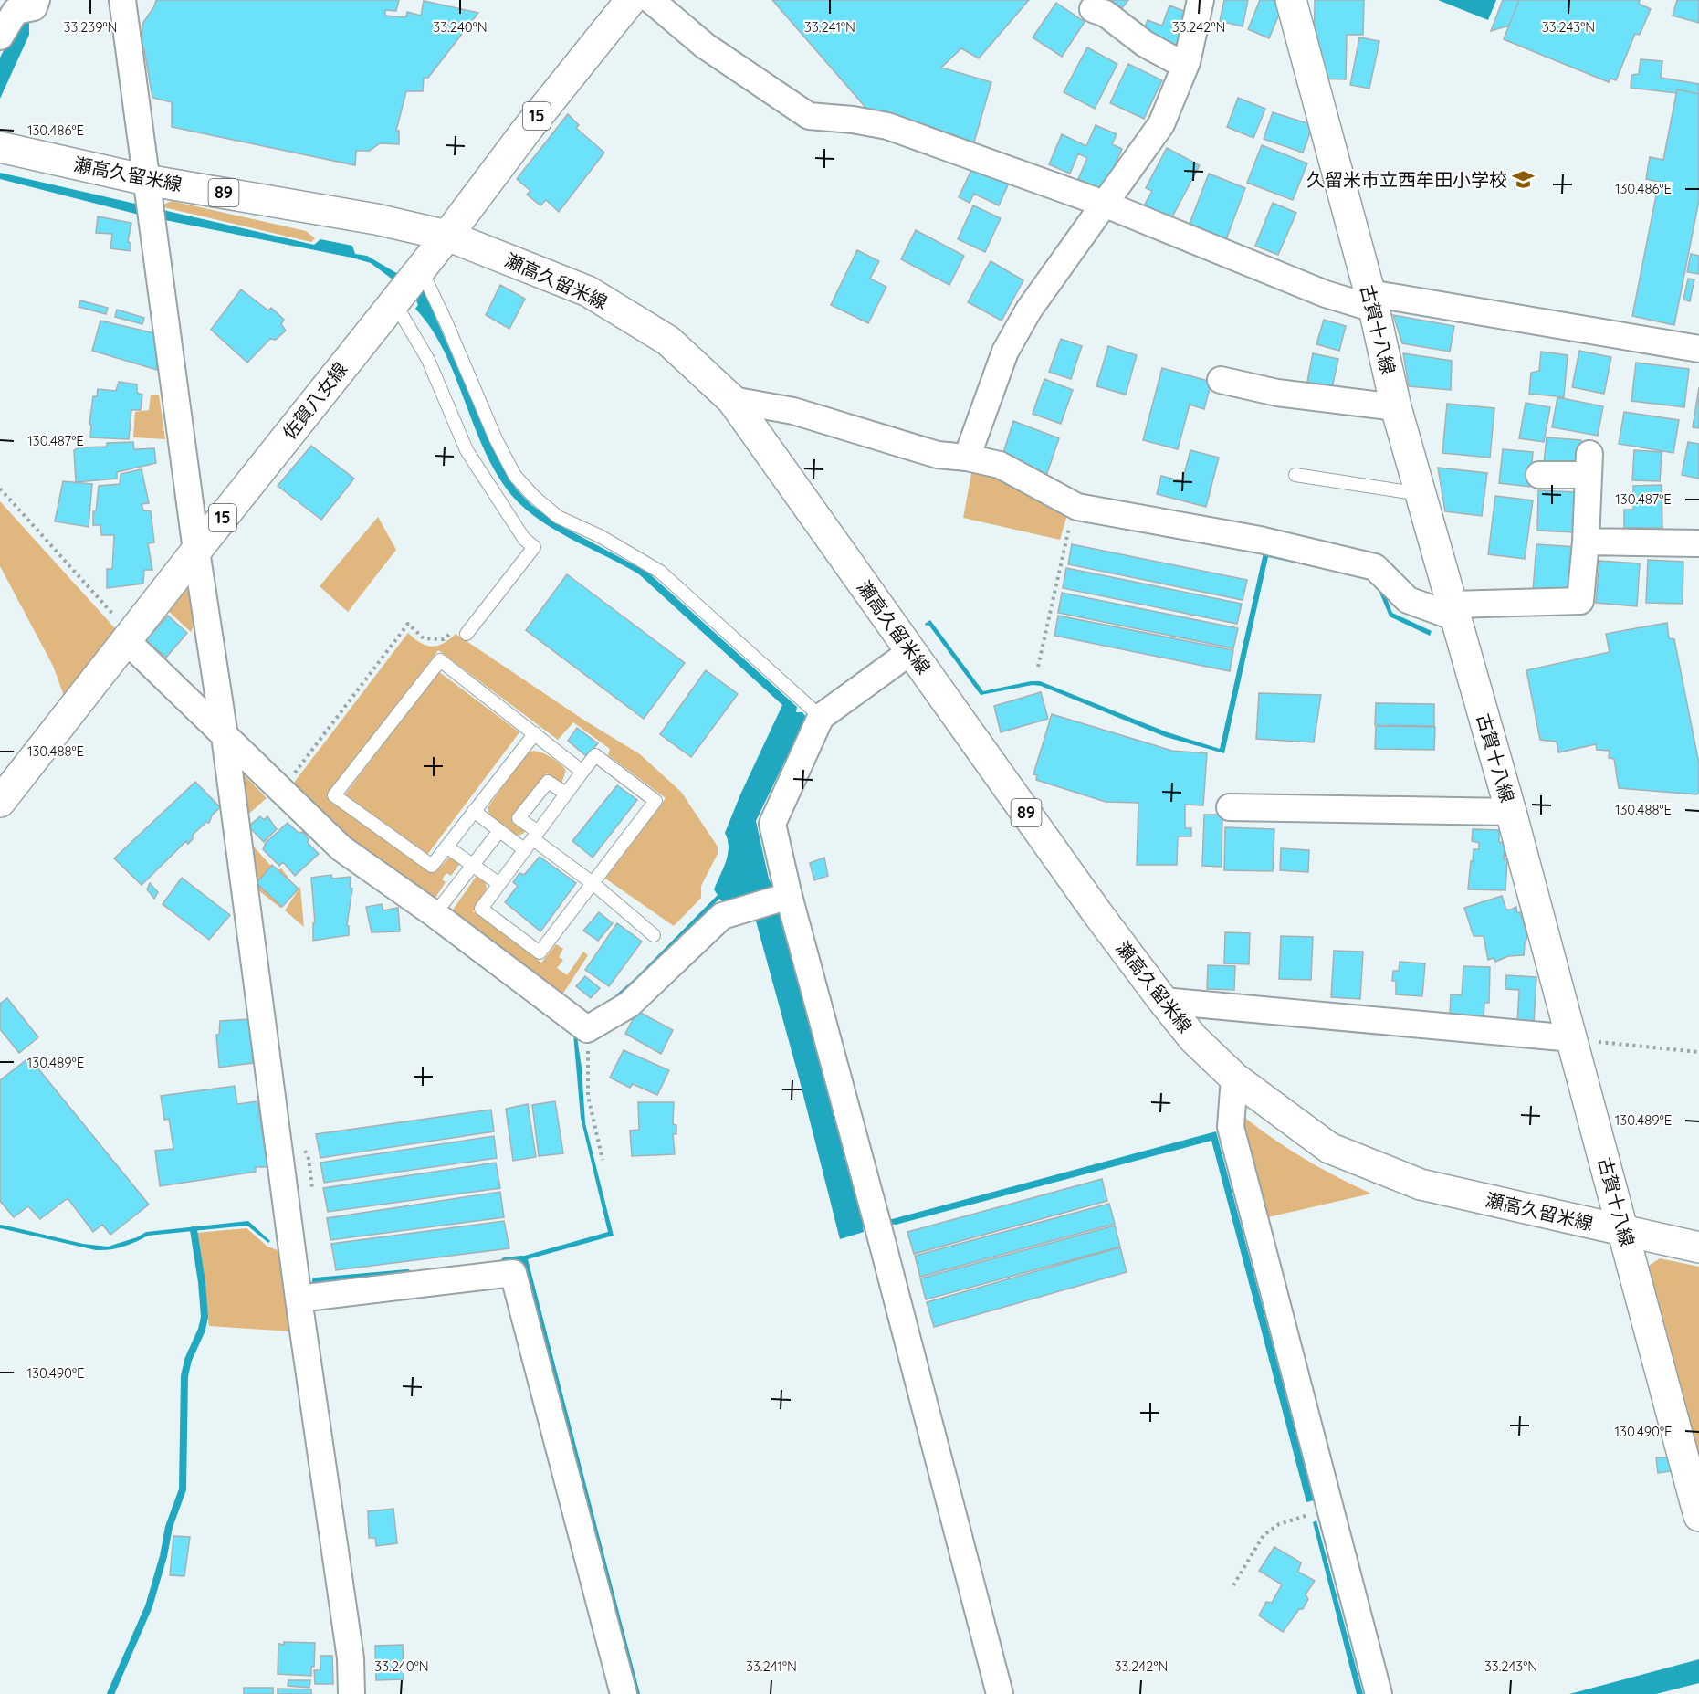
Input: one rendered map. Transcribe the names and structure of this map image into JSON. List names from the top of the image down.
{
  "streets": {
    "main road": [
      "15",
      "瀬高久留米線",
      "89",
      "古賀十八線",
      "佐賀八女線"
    ]
  },
  "crossings": [
    ["瀬高久留米線", "古賀十八線"],
    ["瀬高久留米線", "佐賀八女線"]
  ],
  "places": {
    "school or university": ["久留米市立西牟田小学校"]
  },
  "coordinates": [
    "33.239°N",
    "33.240°N",
    "33.241°N",
    "33.242°N",
    "33.243°N",
    "130.486°E",
    "130.487°E",
    "130.488°E",
    "130.489°E",
    "130.490°E"
  ]
}
